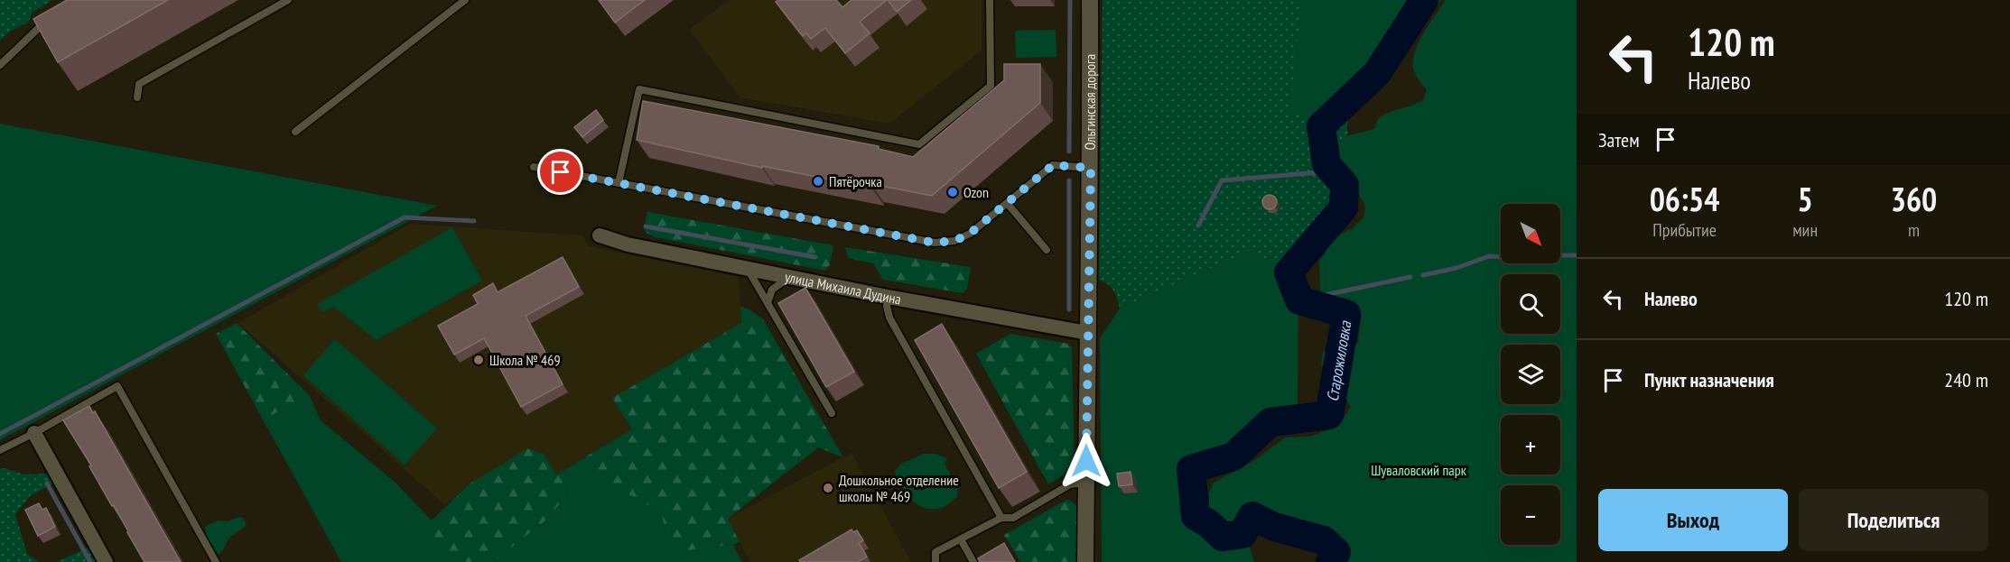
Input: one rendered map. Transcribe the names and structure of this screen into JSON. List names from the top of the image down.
{
  "streets": {
    "street": ["Ольгинская дорога", "улица Михаила Дудина"]
  },
  "crossings": [
    ["Ольгинская дорога", "улица Михаила Дудина"]
  ],
  "water": ["Старожиловка"],
  "parks": ["Шуваловский парк"],
  "places": [
    "Пятёрочка",
    "Ozon",
    "Школа № 469",
    "Дошкольное отделение школы № 469"
  ],
  "north": "bottom right",
  "page": {
    "turn": ["120 m", "Налево"],
    "then": "Затем",
    "eta": [
      "06:54",
      "Прибытие",
      "5",
      "мин",
      "360",
      "m"
    ],
    "map_buttons": ["+", "−"],
    "list": [
      {
        "name": "Налево",
        "value": "120 m"
      },
      {
        "name": "Пункт назначения",
        "value": "240 m"
      }
    ],
    "buttons": ["Выход", "Поделиться"]
  }
}
